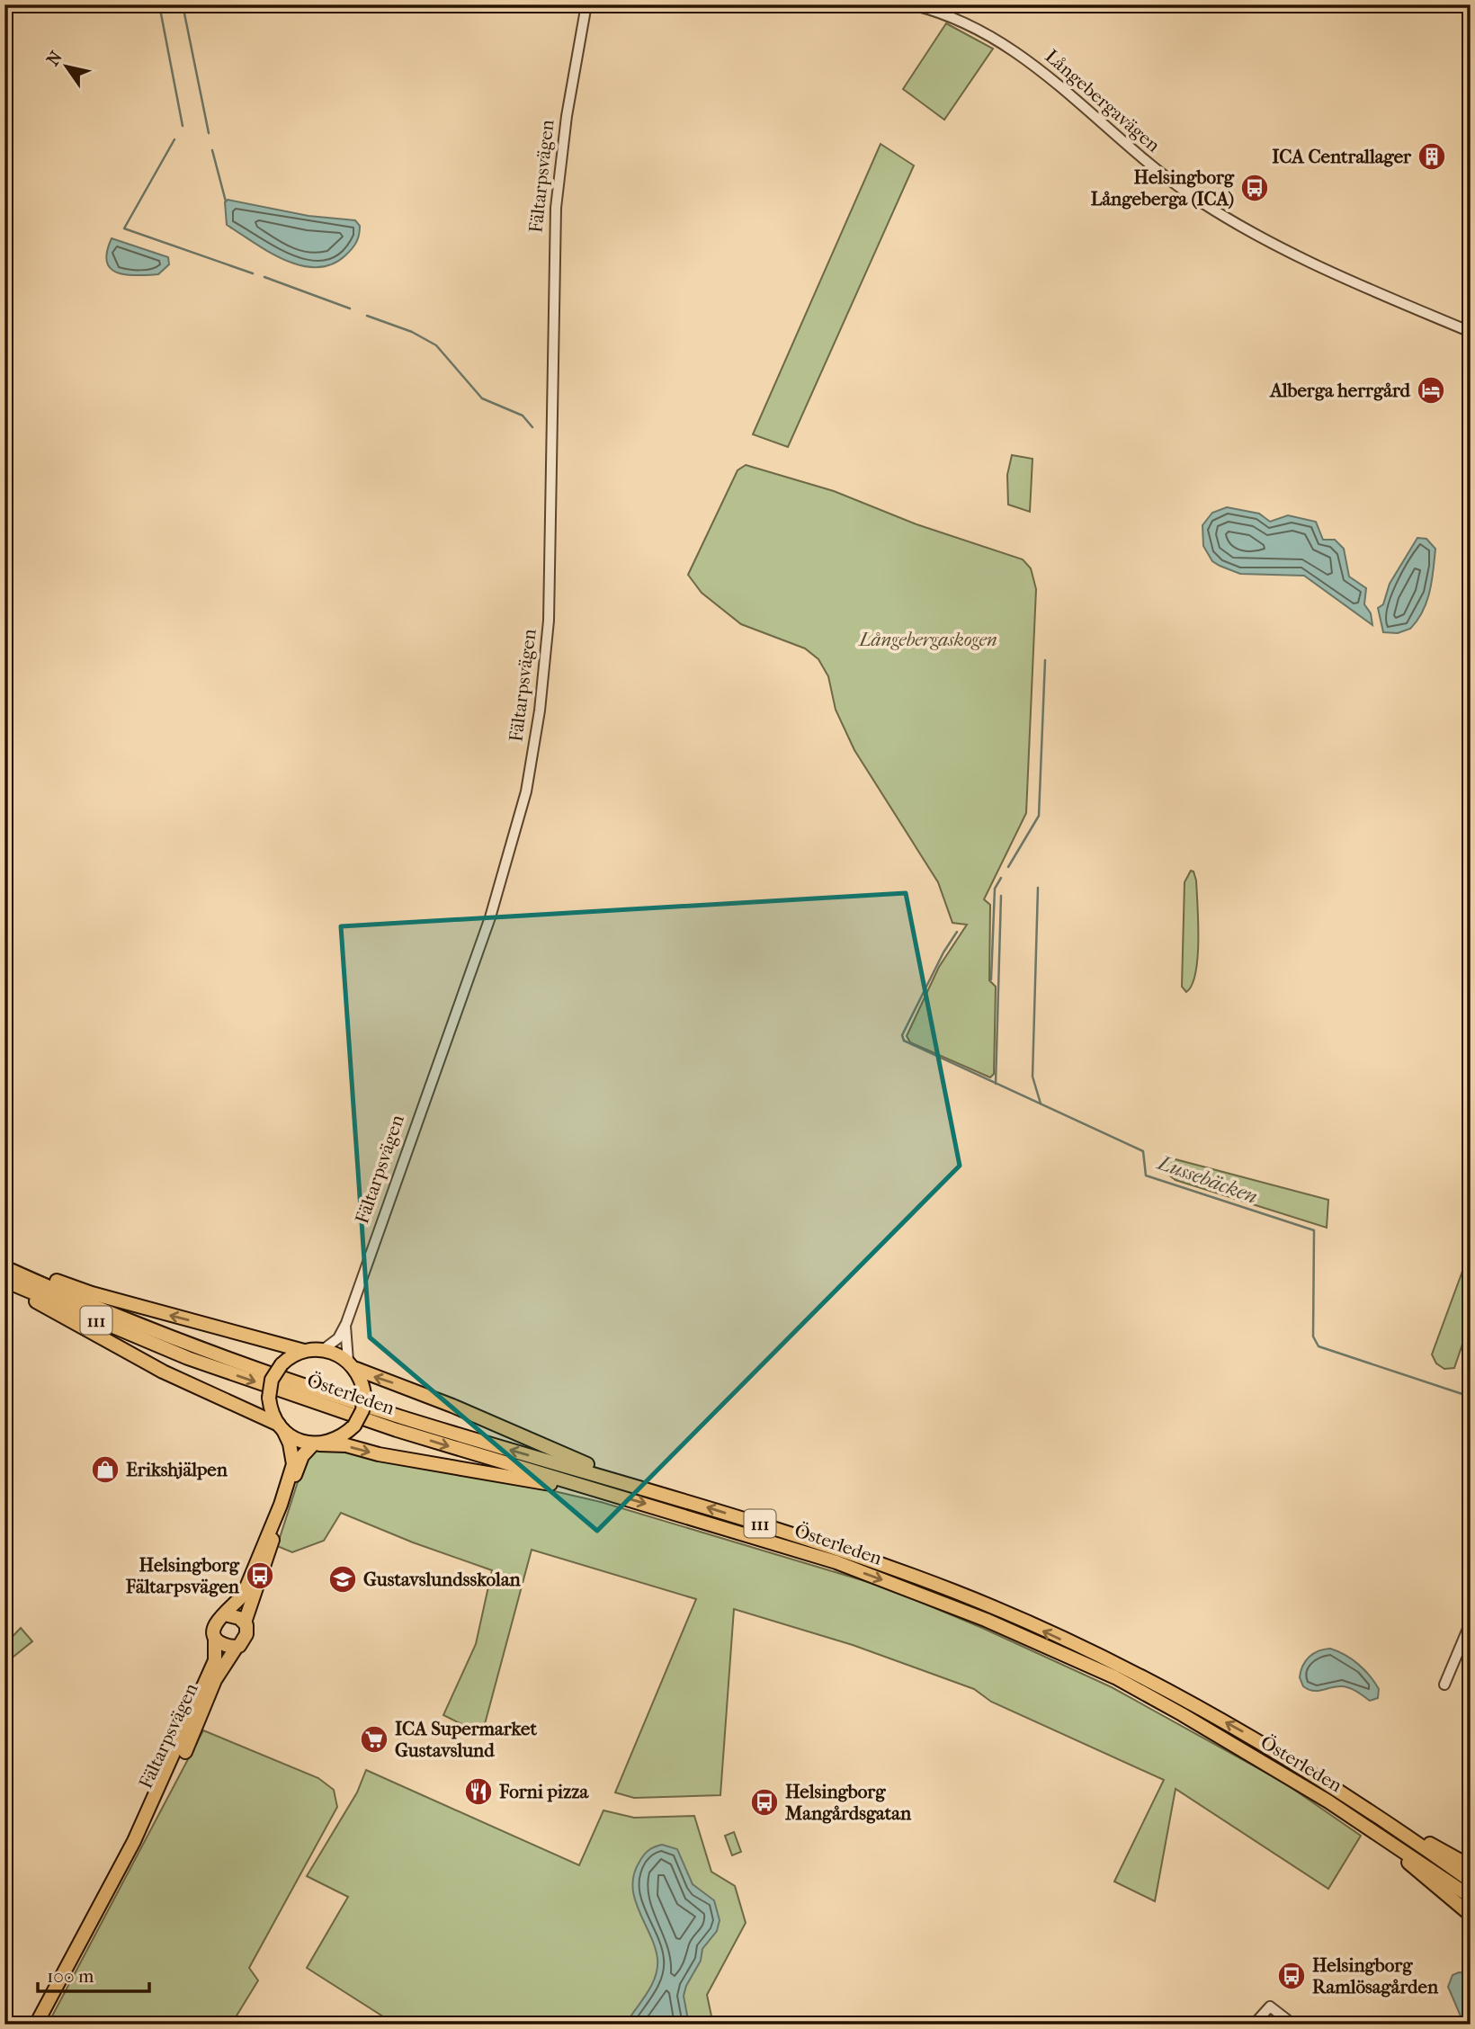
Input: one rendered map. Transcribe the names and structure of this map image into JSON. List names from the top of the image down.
{
  "streets": {
    "main road": ["Fältarpsvägen", "111", "Österleden"],
    "street": ["Långebergavägen"]
  },
  "water": ["Lussebäcken"],
  "parks": ["Långebergaskogen"],
  "places": {
    "building": ["ICA Centrallager"],
    "bus stop": [
      "Helsingborg Långeberga (ICA)",
      "Helsingborg Fältarpsvägen",
      "Helsingborg Mangårdsgatan",
      "Helsingborg Ramlösagården"
    ],
    "hotel": ["Alberga herrgård"],
    "shop": ["Erikshjälpen"],
    "school or university": ["Gustavslundsskolan"],
    "supermarket": ["ICA Supermarket Gustavslund"],
    "restaurant": ["Forni pizza"]
  },
  "scale_bar": "100 m",
  "north": "top left"
}
